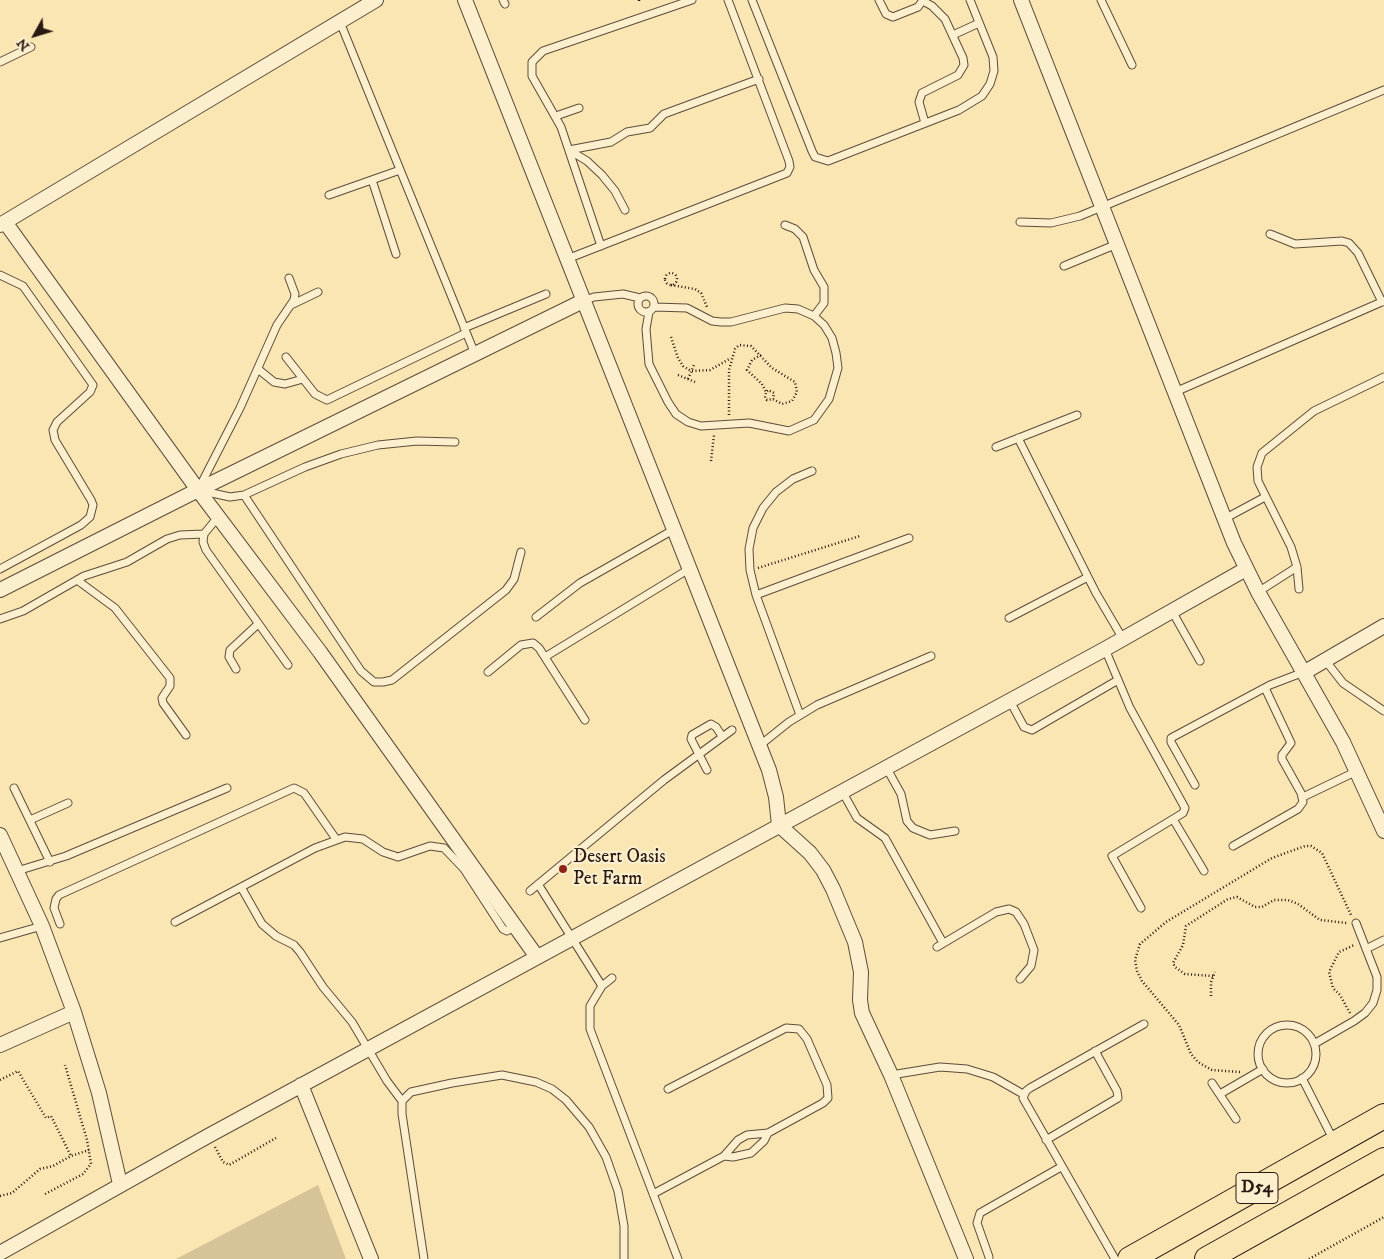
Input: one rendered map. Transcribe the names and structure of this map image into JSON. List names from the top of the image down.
{
  "streets": {
    "highway": ["D54"]
  },
  "places": ["Desert Oasis Pet Farm"],
  "north": "bottom left"
}
